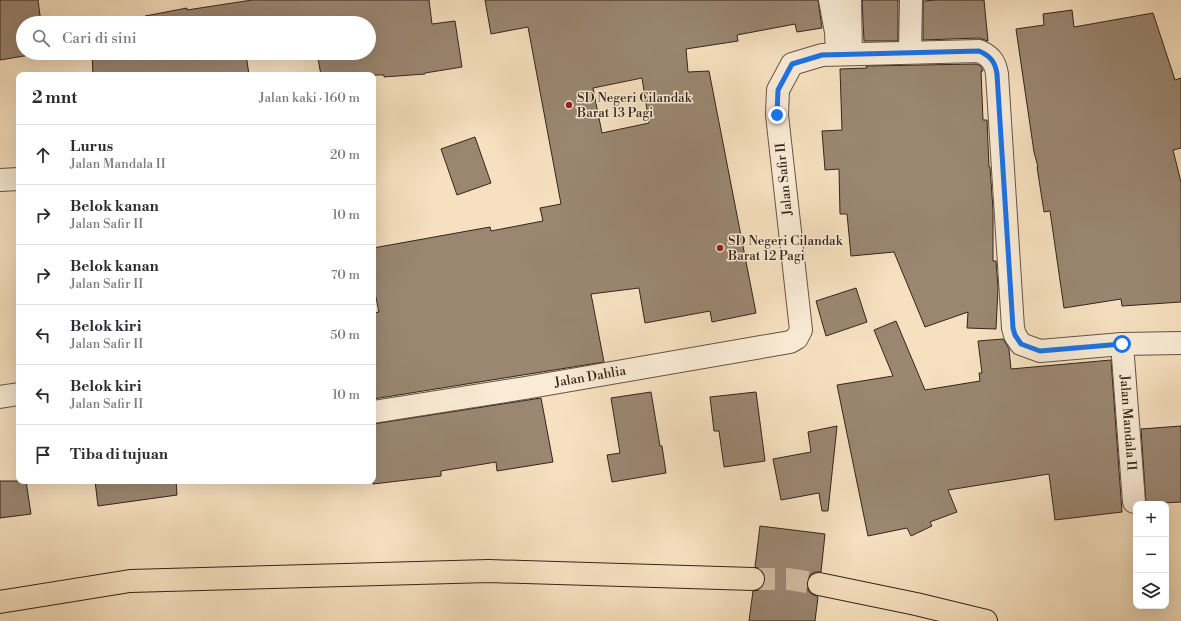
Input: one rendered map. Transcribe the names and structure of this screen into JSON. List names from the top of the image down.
{
  "streets": {
    "street": ["Jalan Safir II", "Jalan Dahlia", "Jalan Mandala II"]
  },
  "crossings": [
    ["Jalan Safir II", "Jalan Dahlia"],
    ["Jalan Safir II", "Jalan Mandala II"]
  ],
  "places": ["SD Negeri Cilandak Barat 13 Pagi", "SD Negeri Cilandak Barat 12 Pagi"],
  "page": {
    "search": "Cari di sini",
    "heading": ["2 mnt", "Jalan kaki · 160 m"],
    "list": [
      ["Lurus", "Jalan Mandala II", "20 m"],
      ["Belok kanan", "Jalan Safir II", "10 m"],
      ["Belok kanan", "Jalan Safir II", "70 m"],
      ["Belok kiri", "Jalan Safir II", "50 m"],
      ["Belok kiri", "Jalan Safir II", "10 m"],
      "Tiba di tujuan"
    ],
    "map_buttons": ["+", "−"]
  }
}
